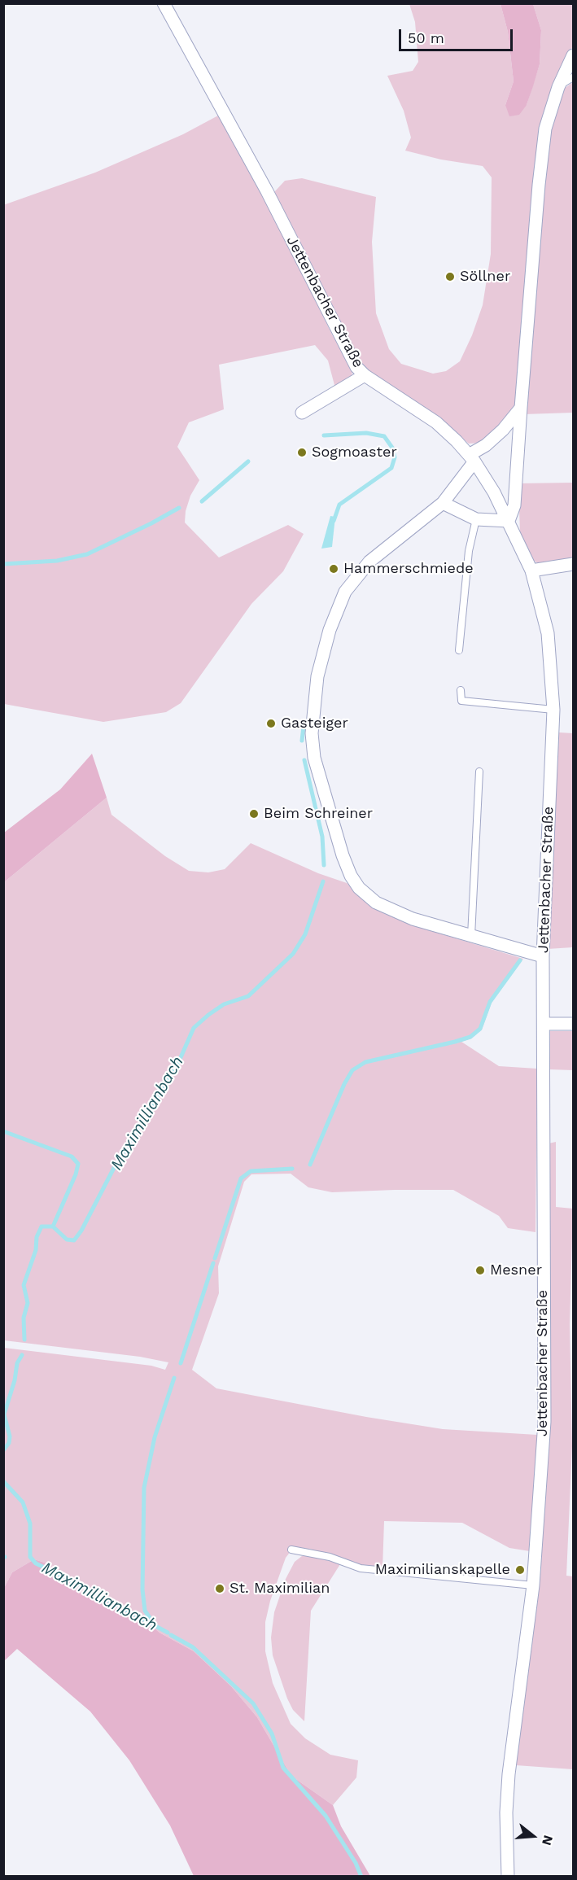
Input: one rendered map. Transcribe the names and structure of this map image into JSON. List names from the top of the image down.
{
  "streets": {
    "street": ["Jettenbacher Straße"]
  },
  "water": ["Maximillianbach"],
  "places": [
    "Söllner",
    "Sogmoaster",
    "Hammerschmiede",
    "Gasteiger",
    "Beim Schreiner",
    "Mesner",
    "Maximilianskapelle",
    "St. Maximilian"
  ],
  "scale_bar": "50 m",
  "north": "right"
}
